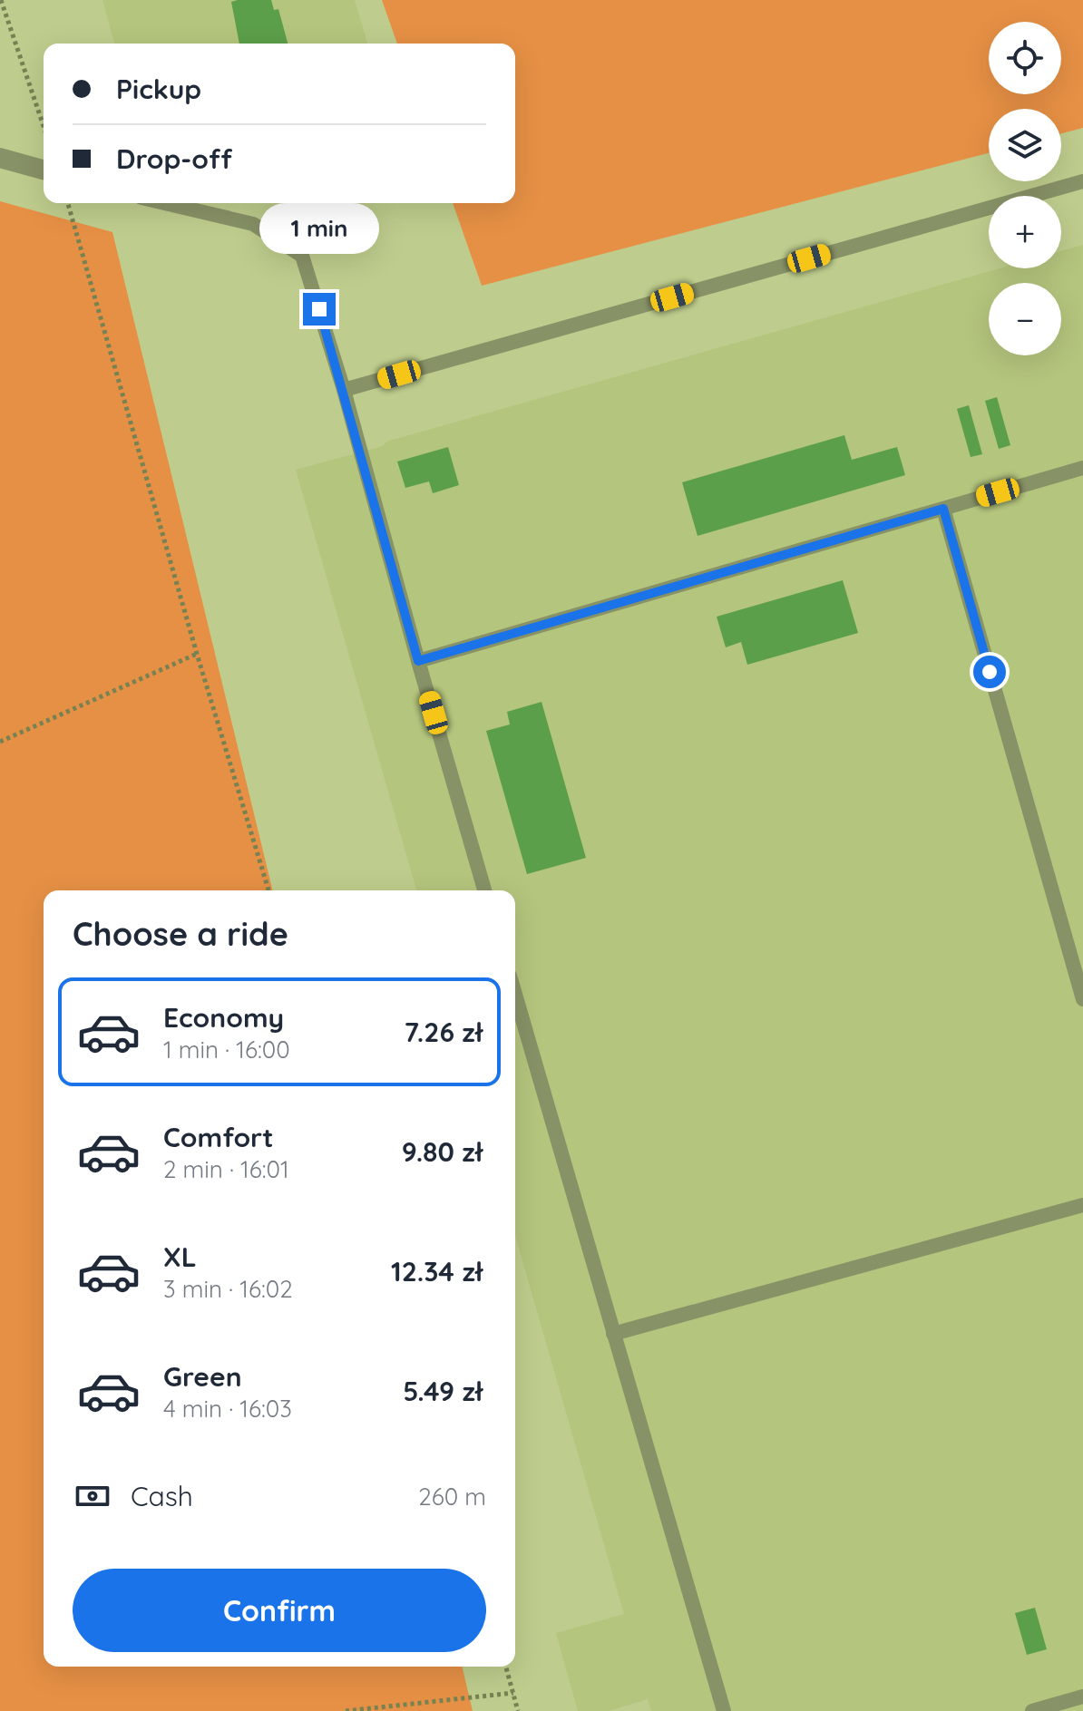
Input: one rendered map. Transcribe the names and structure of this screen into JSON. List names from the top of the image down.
{
  "page": {
    "map_buttons": ["+", "−"],
    "banner": ["Pickup", "Drop-off"],
    "bubble": "1 min",
    "heading": "Choose a ride",
    "list": [
      {
        "name": "Economy",
        "note": "1 min · 16:00",
        "value": "7.26 zł"
      },
      {
        "name": "Comfort",
        "note": "2 min · 16:01",
        "value": "9.80 zł"
      },
      {
        "name": "XL",
        "note": "3 min · 16:02",
        "value": "12.34 zł"
      },
      {
        "name": "Green",
        "note": "4 min · 16:03",
        "value": "5.49 zł"
      }
    ],
    "pay": ["Cash", "260 m"],
    "buttons": "Confirm"
  }
}
